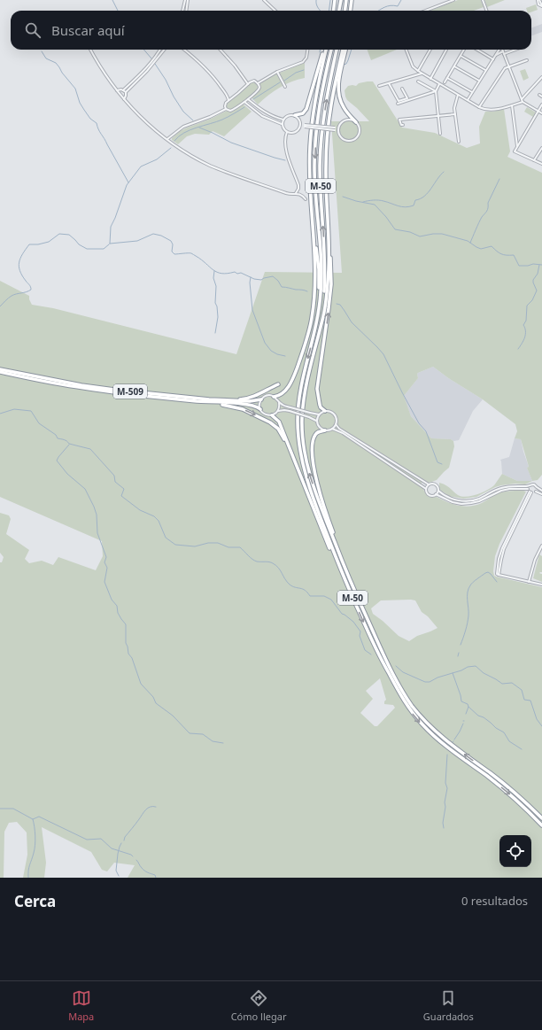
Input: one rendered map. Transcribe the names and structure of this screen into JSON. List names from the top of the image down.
{
  "streets": {
    "highway": ["M-50", "M-509"]
  },
  "page": {
    "search": "Buscar aquí",
    "heading": ["Cerca", "0 resultados"],
    "nav": ["Mapa", "Cómo llegar", "Guardados"]
  }
}
